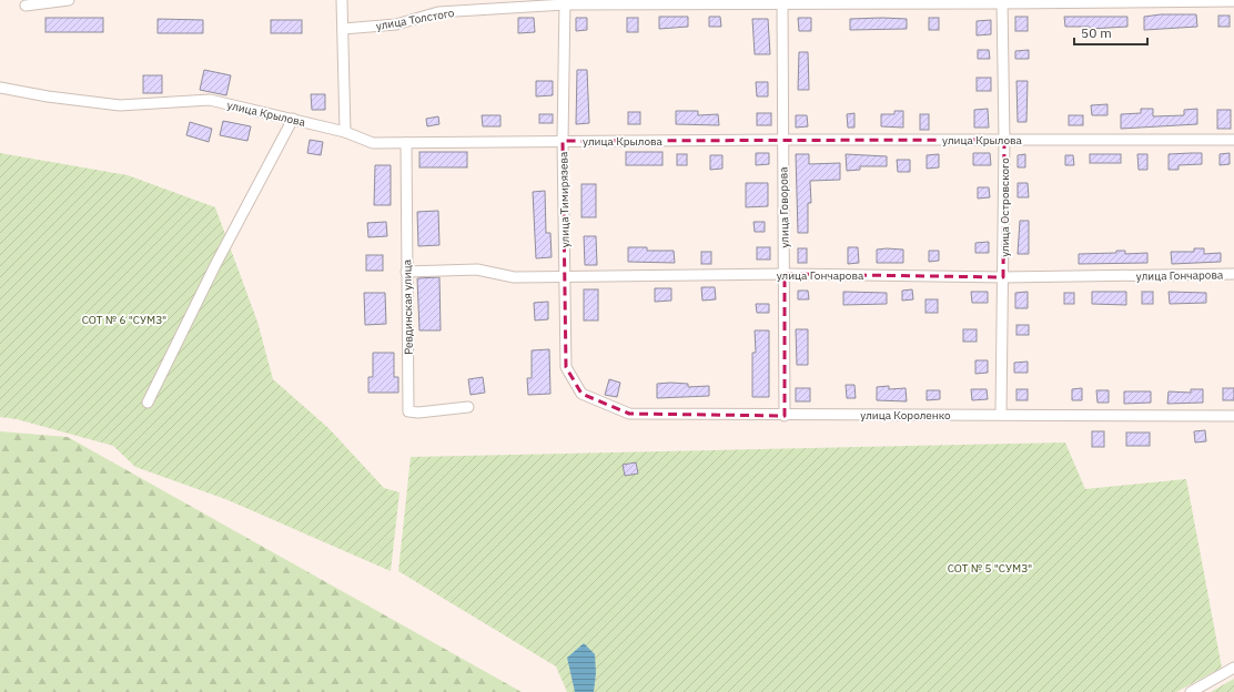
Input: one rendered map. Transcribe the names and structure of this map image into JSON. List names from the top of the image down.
{
  "streets": {
    "street": [
      "улица Толстого",
      "улица Крылова",
      "улица Тимирязева",
      "улица Говорова",
      "улица Островского",
      "улица Гончарова",
      "Ревдинская улица",
      "улица Короленко"
    ]
  },
  "crossings": [
    ["улица Толстого", "улица Тимирязева"],
    ["улица Толстого", "улица Говорова"],
    ["улица Толстого", "улица Островского"],
    ["улица Крылова", "улица Тимирязева"],
    ["улица Крылова", "улица Говорова"],
    ["улица Крылова", "улица Островского"],
    ["улица Крылова", "Ревдинская улица"],
    ["улица Тимирязева", "улица Гончарова"],
    ["улица Тимирязева", "улица Короленко"],
    ["улица Говорова", "улица Гончарова"],
    ["улица Говорова", "улица Короленко"],
    ["улица Островского", "улица Гончарова"],
    ["улица Островского", "улица Короленко"],
    ["улица Гончарова", "Ревдинская улица"]
  ],
  "parks": ["СОТ № 6 \"СУМЗ\"", "СОТ № 5 \"СУМЗ\""],
  "scale_bar": "50 m"
}
